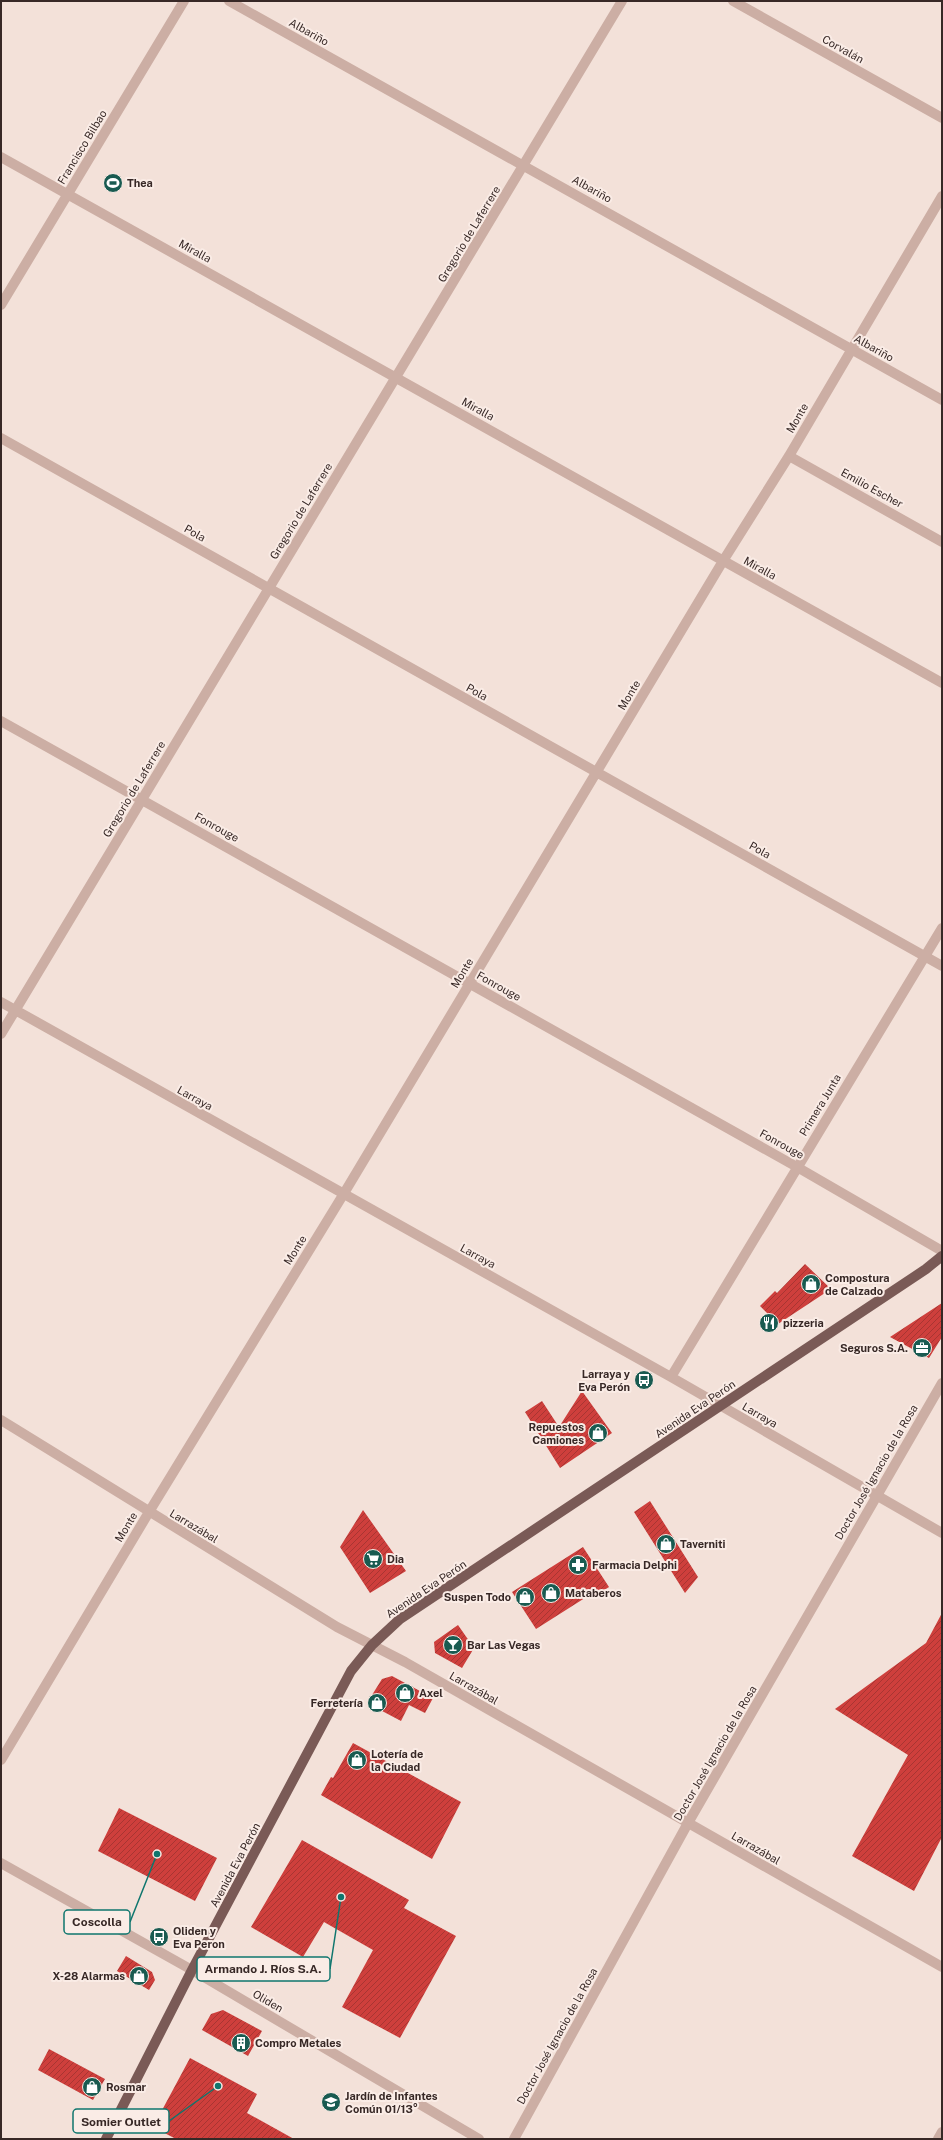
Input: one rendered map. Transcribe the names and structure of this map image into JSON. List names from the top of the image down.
{
  "streets": {
    "main road": ["Avenida Eva Perón"],
    "street": [
      "Albariño",
      "Corvalán",
      "Francisco Bilbao",
      "Gregorio de Laferrere",
      "Miralla",
      "Monte",
      "Emilio Escher",
      "Pola",
      "Fonrouge",
      "Larraya",
      "Primera Junta",
      "Doctor José Ignacio de la Rosa",
      "Larrazábal",
      "Oliden"
    ]
  },
  "crossings": [
    ["Albariño", "Gregorio de Laferrere"],
    ["Albariño", "Monte"],
    ["Francisco Bilbao", "Miralla"],
    ["Gregorio de Laferrere", "Miralla"],
    ["Gregorio de Laferrere", "Pola"],
    ["Gregorio de Laferrere", "Fonrouge"],
    ["Gregorio de Laferrere", "Larraya"],
    ["Miralla", "Monte"],
    ["Monte", "Emilio Escher"],
    ["Monte", "Pola"],
    ["Monte", "Fonrouge"],
    ["Monte", "Larraya"],
    ["Monte", "Larrazábal"],
    ["Pola", "Primera Junta"],
    ["Fonrouge", "Primera Junta"],
    ["Larraya", "Primera Junta"],
    ["Larraya", "Avenida Eva Perón"],
    ["Larraya", "Doctor José Ignacio de la Rosa"],
    ["Avenida Eva Perón", "Larrazábal"],
    ["Avenida Eva Perón", "Oliden"],
    ["Doctor José Ignacio de la Rosa", "Larrazábal"]
  ],
  "places": {
    "sports": ["Thea"],
    "shop": [
      "Compostura de Calzado",
      "Repuestos Camiones",
      "Taverniti",
      "Mataberos",
      "Suspen Todo",
      "Axel",
      "Ferretería",
      "Lotería de la Ciudad",
      "X-28 Alarmas",
      "Rosmar"
    ],
    "restaurant": ["pizzeria"],
    "office": ["Seguros S.A."],
    "bus stop": ["Larraya y Eva Perón", "Oliden y Eva Peron"],
    "supermarket": ["Dia"],
    "pharmacy": ["Farmacia Delphi"],
    "bar": ["Bar Las Vegas"],
    "other": ["Coscolla", "Armando J. Ríos S.A.", "Somier Outlet"],
    "building": ["Compro Metales"],
    "school or university": ["Jardín de Infantes Común 01/13°"]
  }
}
